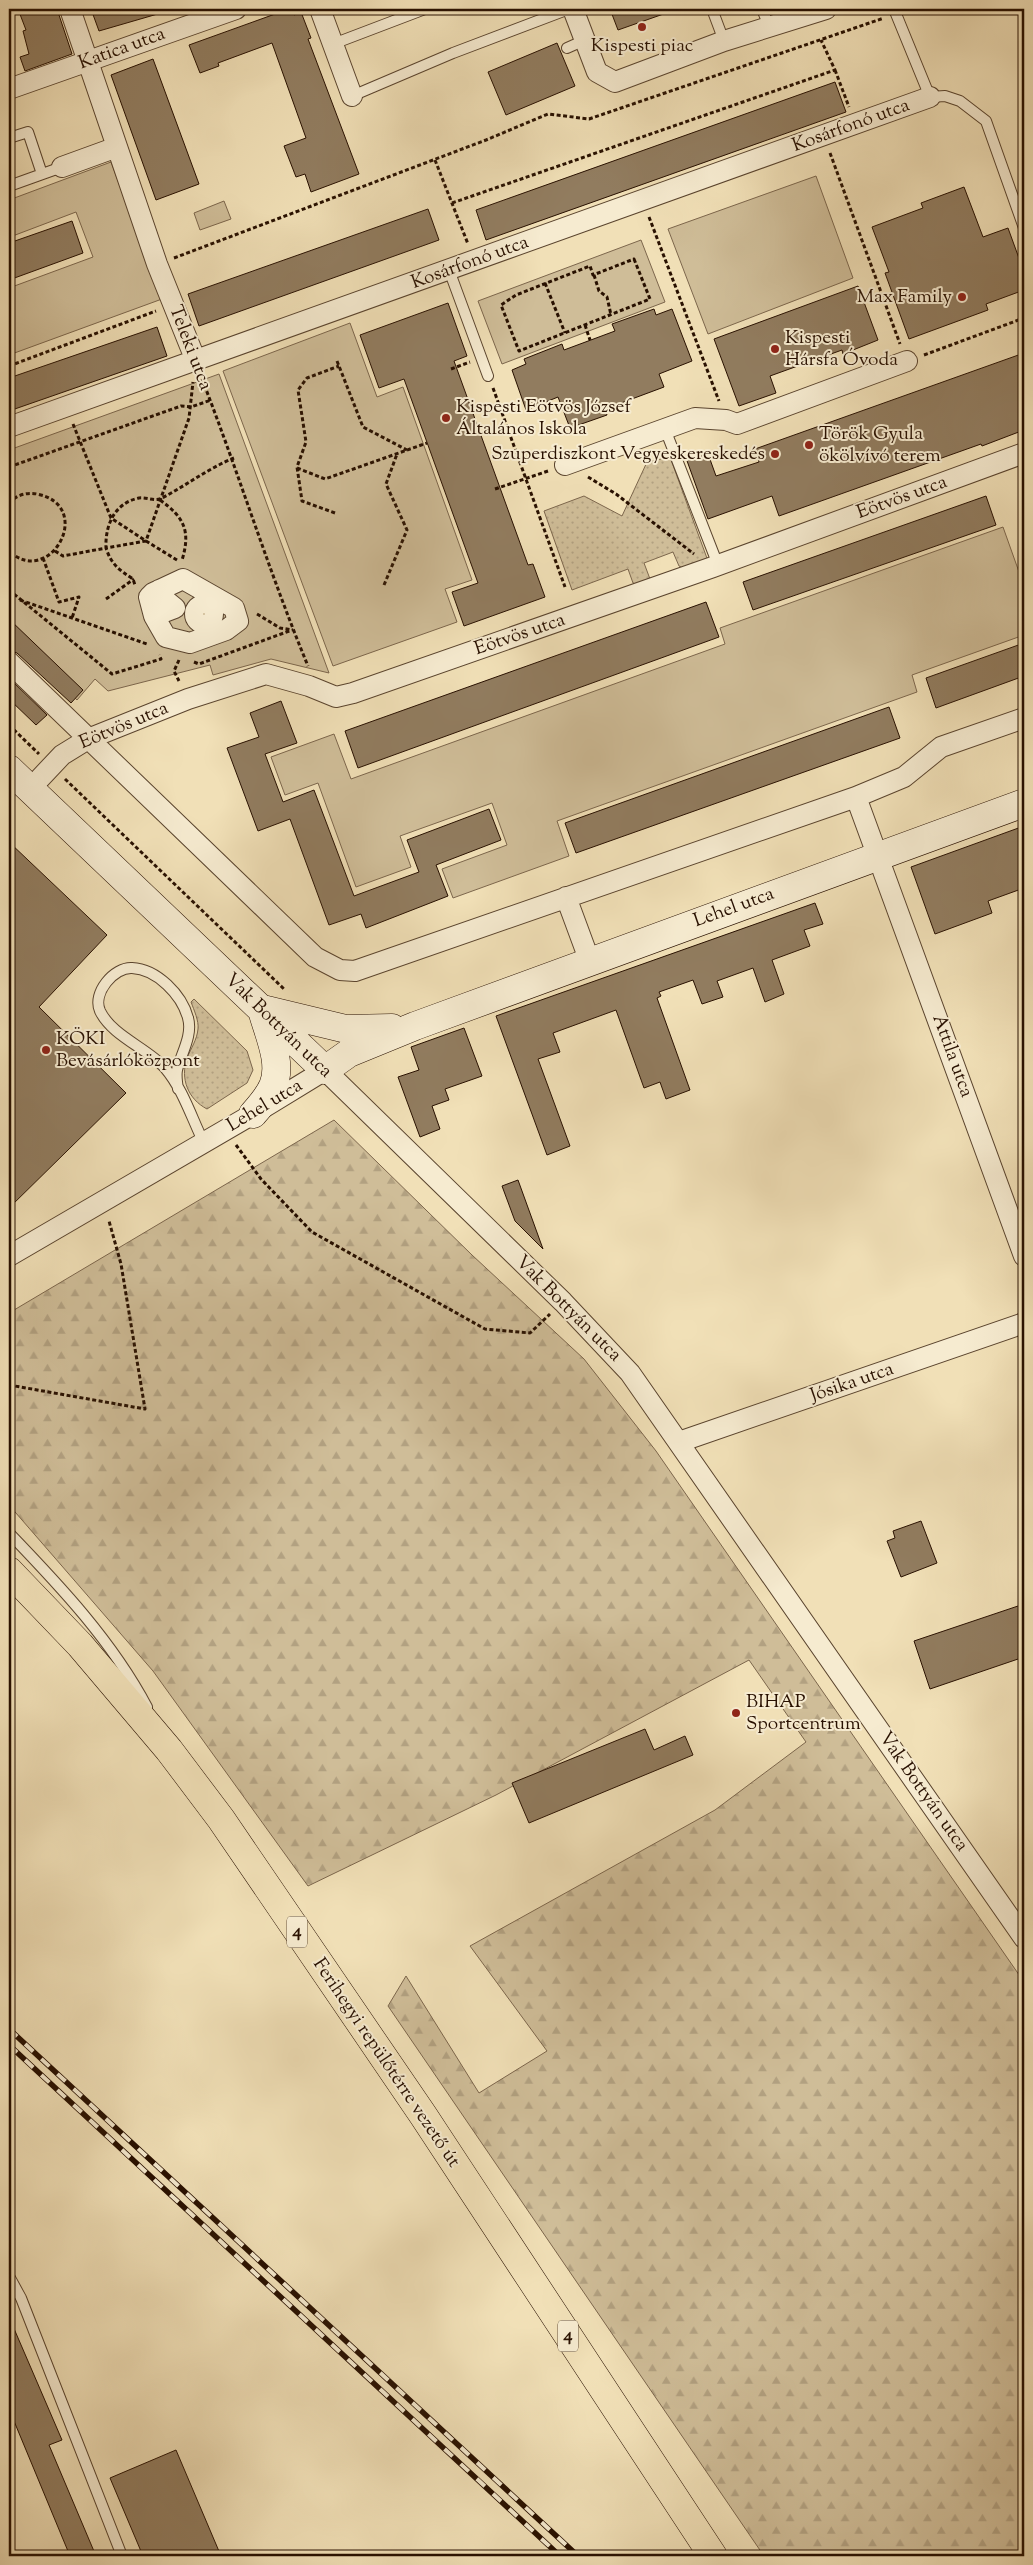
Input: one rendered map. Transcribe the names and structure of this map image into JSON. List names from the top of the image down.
{
  "streets": {
    "main road": ["4", "Ferihegyi repülőtérre vezető út"],
    "street": [
      "Katica utca",
      "Kosárfonó utca",
      "Teleki utca",
      "Eötvös utca",
      "Lehel utca",
      "Vak Bottyán utca",
      "Attila utca",
      "Jósika utca"
    ]
  },
  "crossings": [
    ["Katica utca", "Teleki utca"],
    ["Kosárfonó utca", "Teleki utca"],
    ["Teleki utca", "Eötvös utca"],
    ["Eötvös utca", "Vak Bottyán utca"],
    ["Lehel utca", "Vak Bottyán utca"],
    ["Lehel utca", "Attila utca"],
    ["Vak Bottyán utca", "Jósika utca"]
  ],
  "places": [
    "Kispesti piac",
    "Max Family",
    "Kispesti Hársfa Óvoda",
    "Kispesti Eötvös József Általános Iskola",
    "Török Gyula ökölvívó terem",
    "Szuperdiszkont Vegyeskereskedés",
    "KÖKI Bevásárlóközpont",
    "BIHAP Sportcentrum"
  ]
}
